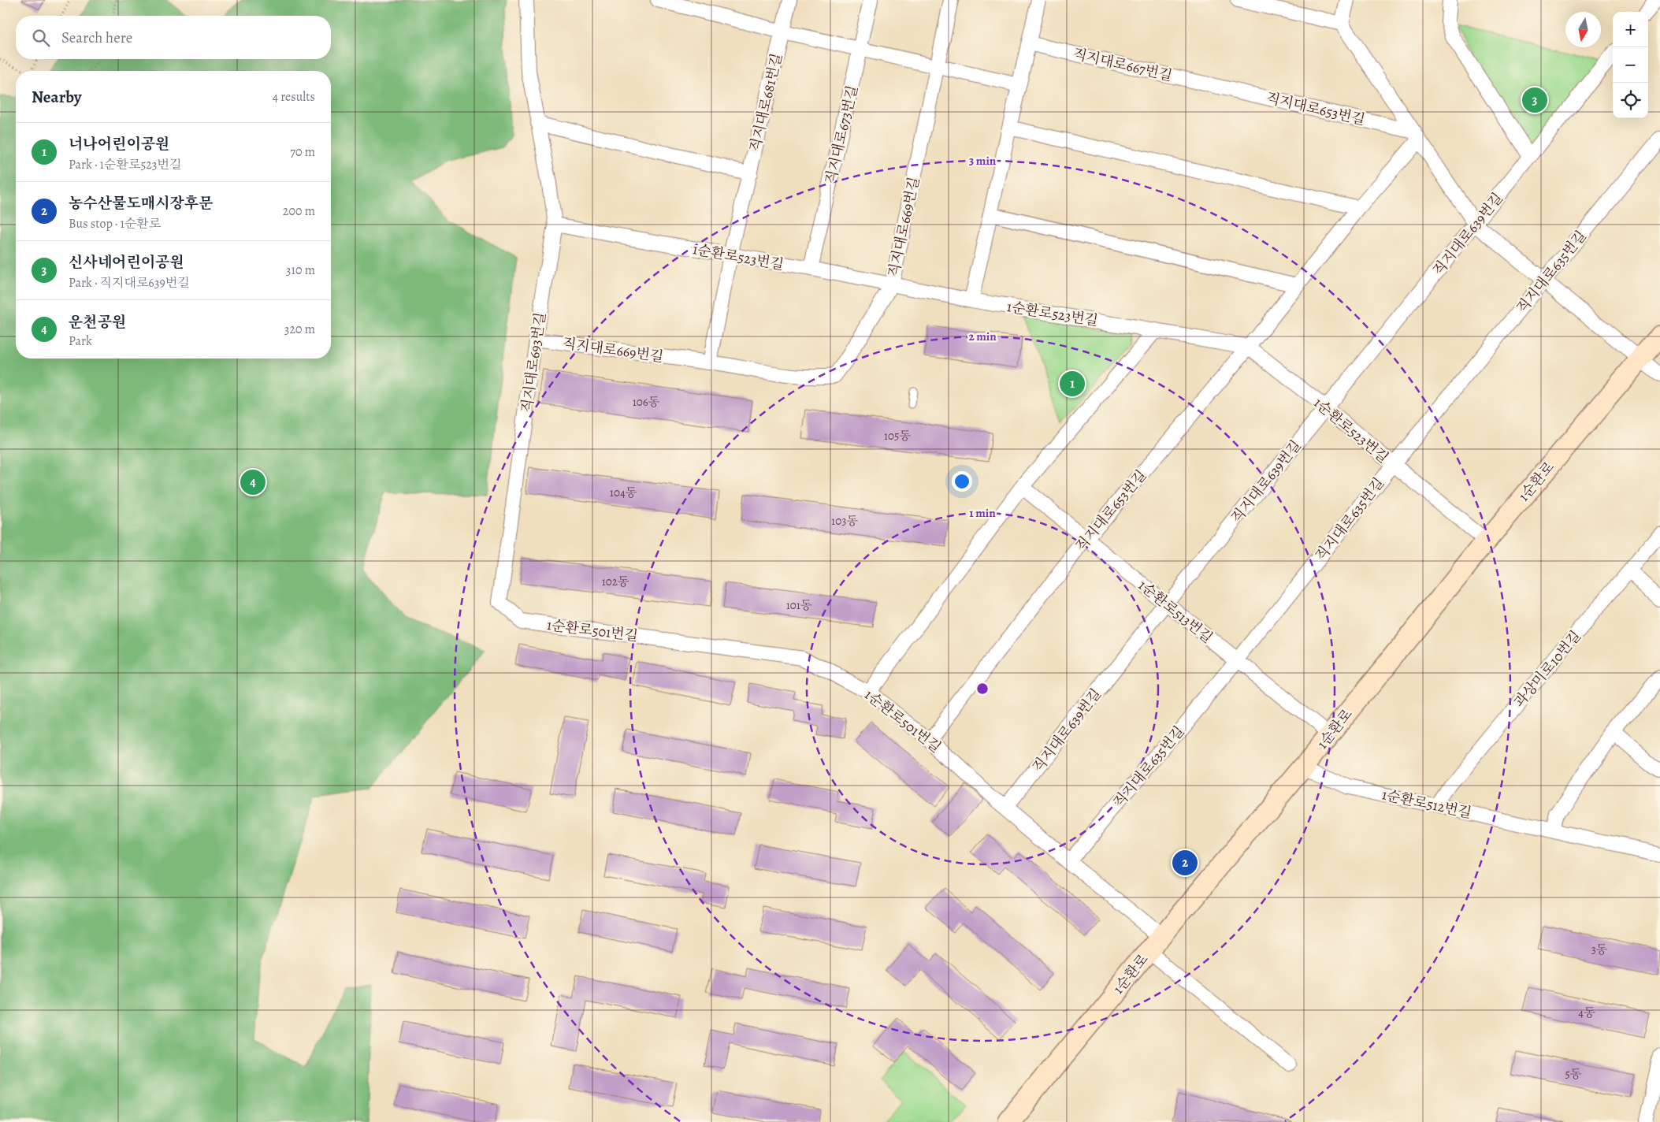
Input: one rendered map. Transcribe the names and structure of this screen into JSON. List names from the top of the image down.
{
  "streets": {
    "street": [
      "직지대로667번길",
      "직지대로681번길",
      "직지대로653번길",
      "직지대로673번길",
      "직지대로669번길",
      "직지대로639번길",
      "1순환로523번길",
      "직지대로635번길",
      "직지대로693번길",
      "1순환로",
      "1순환로513번길",
      "1순환로501번길",
      "과상미로10번길",
      "1순환로512번길"
    ]
  },
  "crossings": [
    ["직지대로667번길", "직지대로653번길"],
    ["직지대로681번길", "직지대로669번길"],
    ["직지대로681번길", "1순환로523번길"],
    ["직지대로653번길", "1순환로523번길"],
    ["직지대로653번길", "1순환로513번길"],
    ["직지대로653번길", "1순환로501번길"],
    ["직지대로673번길", "1순환로523번길"],
    ["직지대로669번길", "1순환로523번길"],
    ["직지대로669번길", "직지대로693번길"],
    ["직지대로639번길", "1순환로523번길"],
    ["직지대로639번길", "1순환로513번길"],
    ["직지대로639번길", "1순환로501번길"],
    ["1순환로523번길", "직지대로635번길"],
    ["1순환로523번길", "직지대로693번길"],
    ["1순환로523번길", "1순환로"],
    ["직지대로635번길", "1순환로513번길"],
    ["직지대로635번길", "1순환로501번길"],
    ["직지대로693번길", "1순환로501번길"],
    ["1순환로", "1순환로513번길"],
    ["1순환로", "1순환로501번길"],
    ["1순환로", "1순환로512번길"],
    ["과상미로10번길", "1순환로512번길"]
  ],
  "house_numbers": [
    "106동",
    "105동",
    "104동",
    "103동",
    "102동",
    "101동",
    "3동",
    "4동",
    "5동"
  ],
  "north": "bottom",
  "page": {
    "map_buttons": ["+", "−"],
    "search": "Search here",
    "heading": ["Nearby", "4 results"],
    "pins": [
      "3",
      "1",
      "4",
      "2"
    ],
    "list": [
      {
        "mark": "1",
        "name": "너나어린이공원",
        "note": "Park · 1순환로523번길",
        "value": "70 m"
      },
      {
        "mark": "2",
        "name": "농수산물도매시장후문",
        "note": "Bus stop · 1순환로",
        "value": "200 m"
      },
      {
        "mark": "3",
        "name": "신사네어린이공원",
        "note": "Park · 직지대로639번길",
        "value": "310 m"
      },
      {
        "mark": "4",
        "name": "운천공원",
        "note": "Park",
        "value": "320 m"
      }
    ]
  },
  "rings": ["3 min", "2 min", "1 min"]
}
